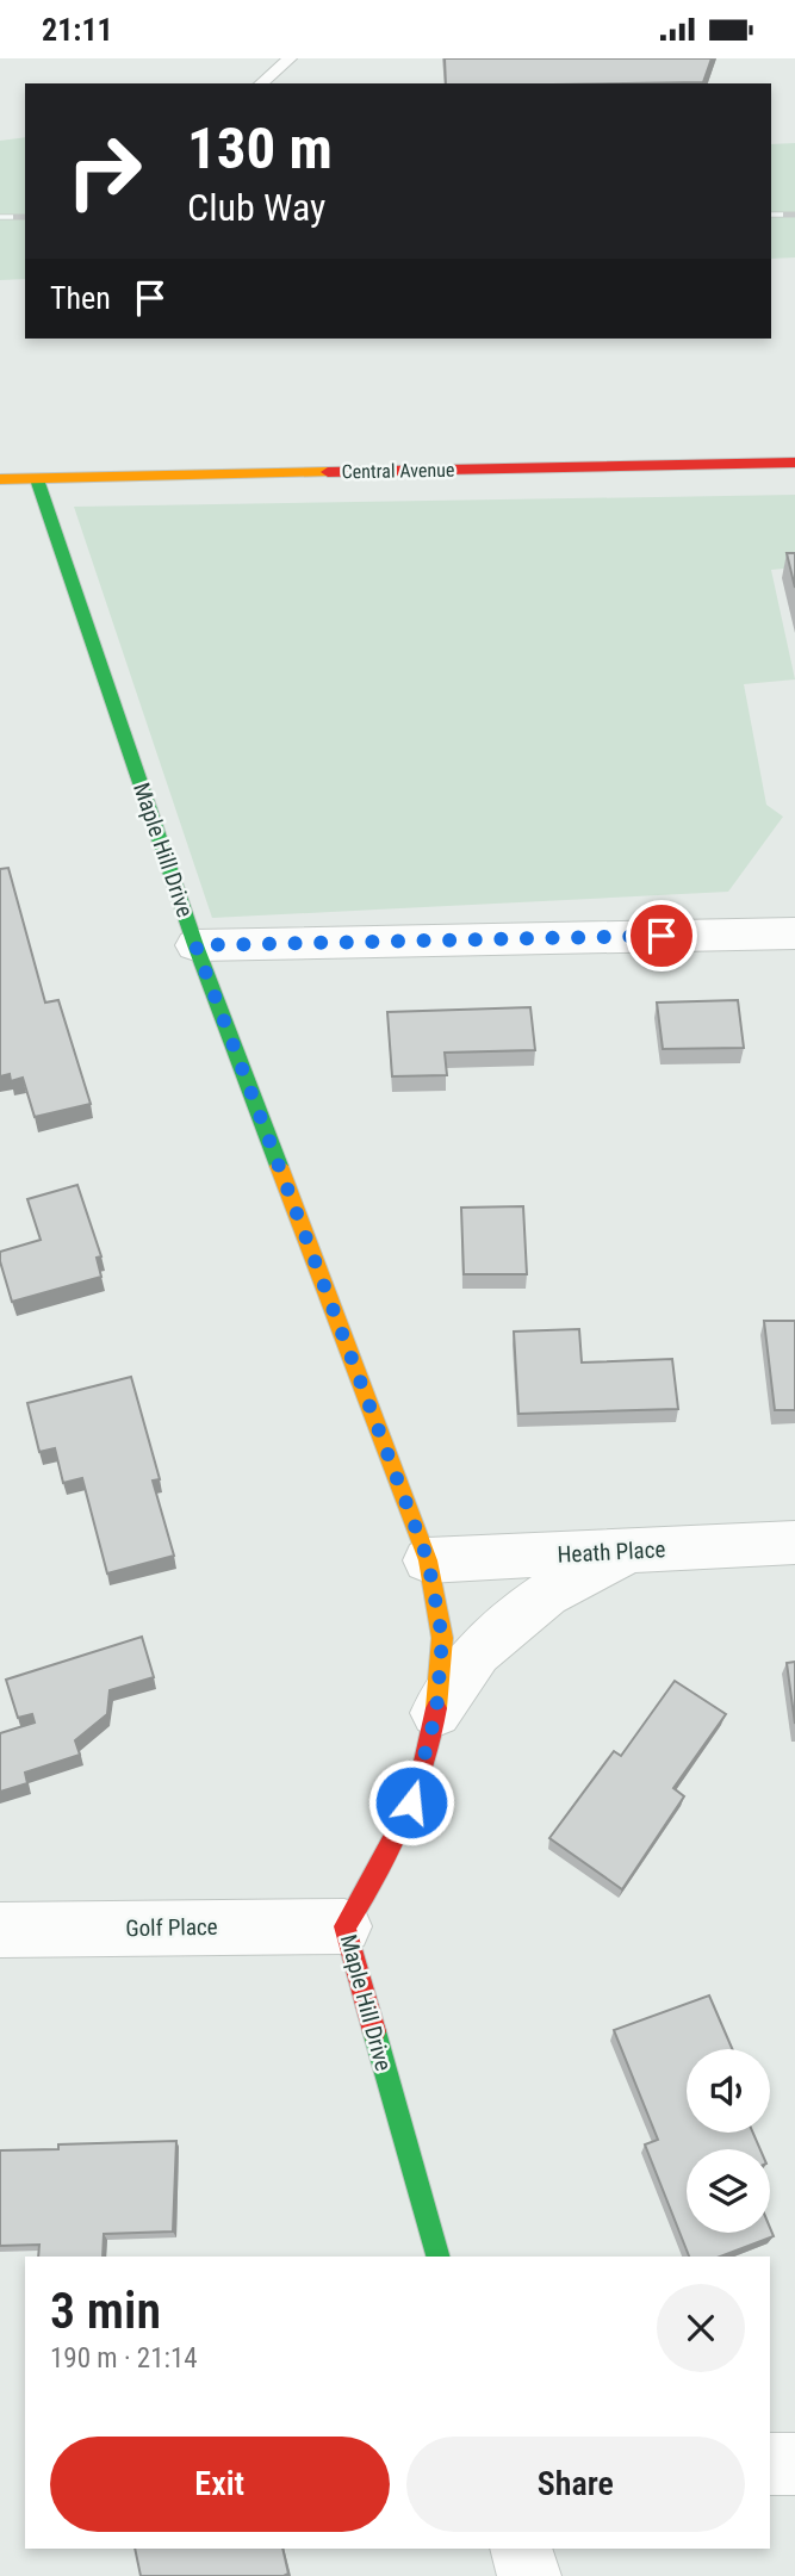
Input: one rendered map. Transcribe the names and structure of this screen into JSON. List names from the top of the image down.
{
  "streets": {
    "street": [
      "Central Avenue",
      "Maple Hill Drive",
      "Heath Place",
      "Golf Place"
    ]
  },
  "crossings": [
    ["Central Avenue", "Maple Hill Drive"],
    ["Maple Hill Drive", "Heath Place"],
    ["Maple Hill Drive", "Golf Place"]
  ],
  "page": {
    "status": "21:11",
    "turn": ["130 m", "Club Way"],
    "then": "Then",
    "heading": ["3 min", "190 m · 21:14"],
    "buttons": ["Exit", "Share"]
  }
}
